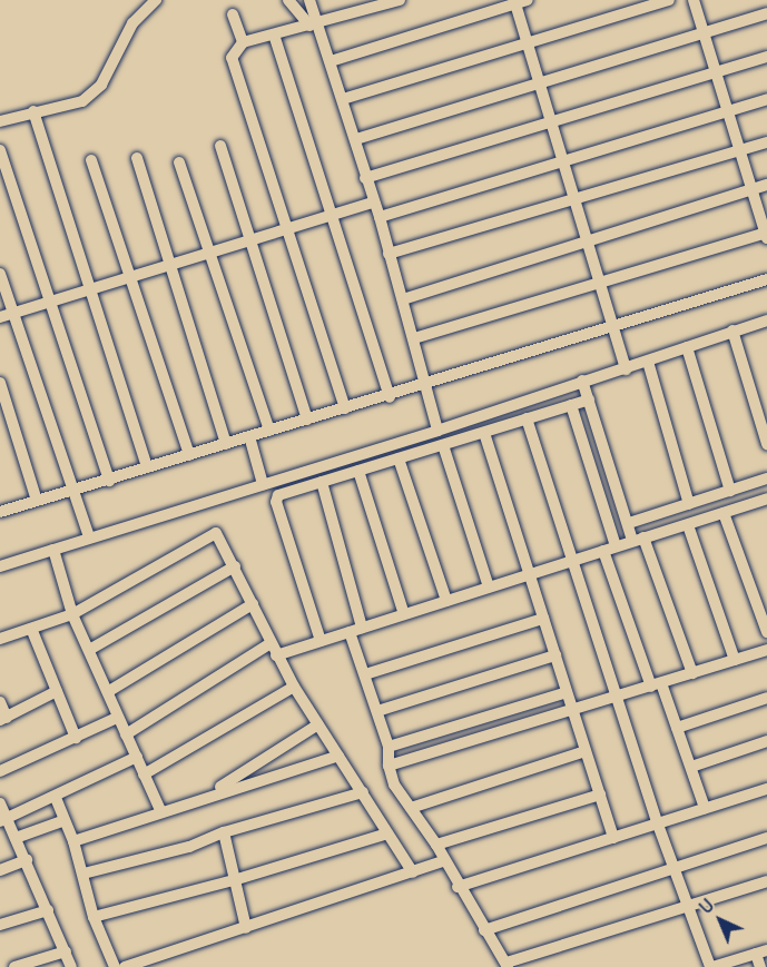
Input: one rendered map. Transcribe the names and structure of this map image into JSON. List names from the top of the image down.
{
  "north": "top left"
}
